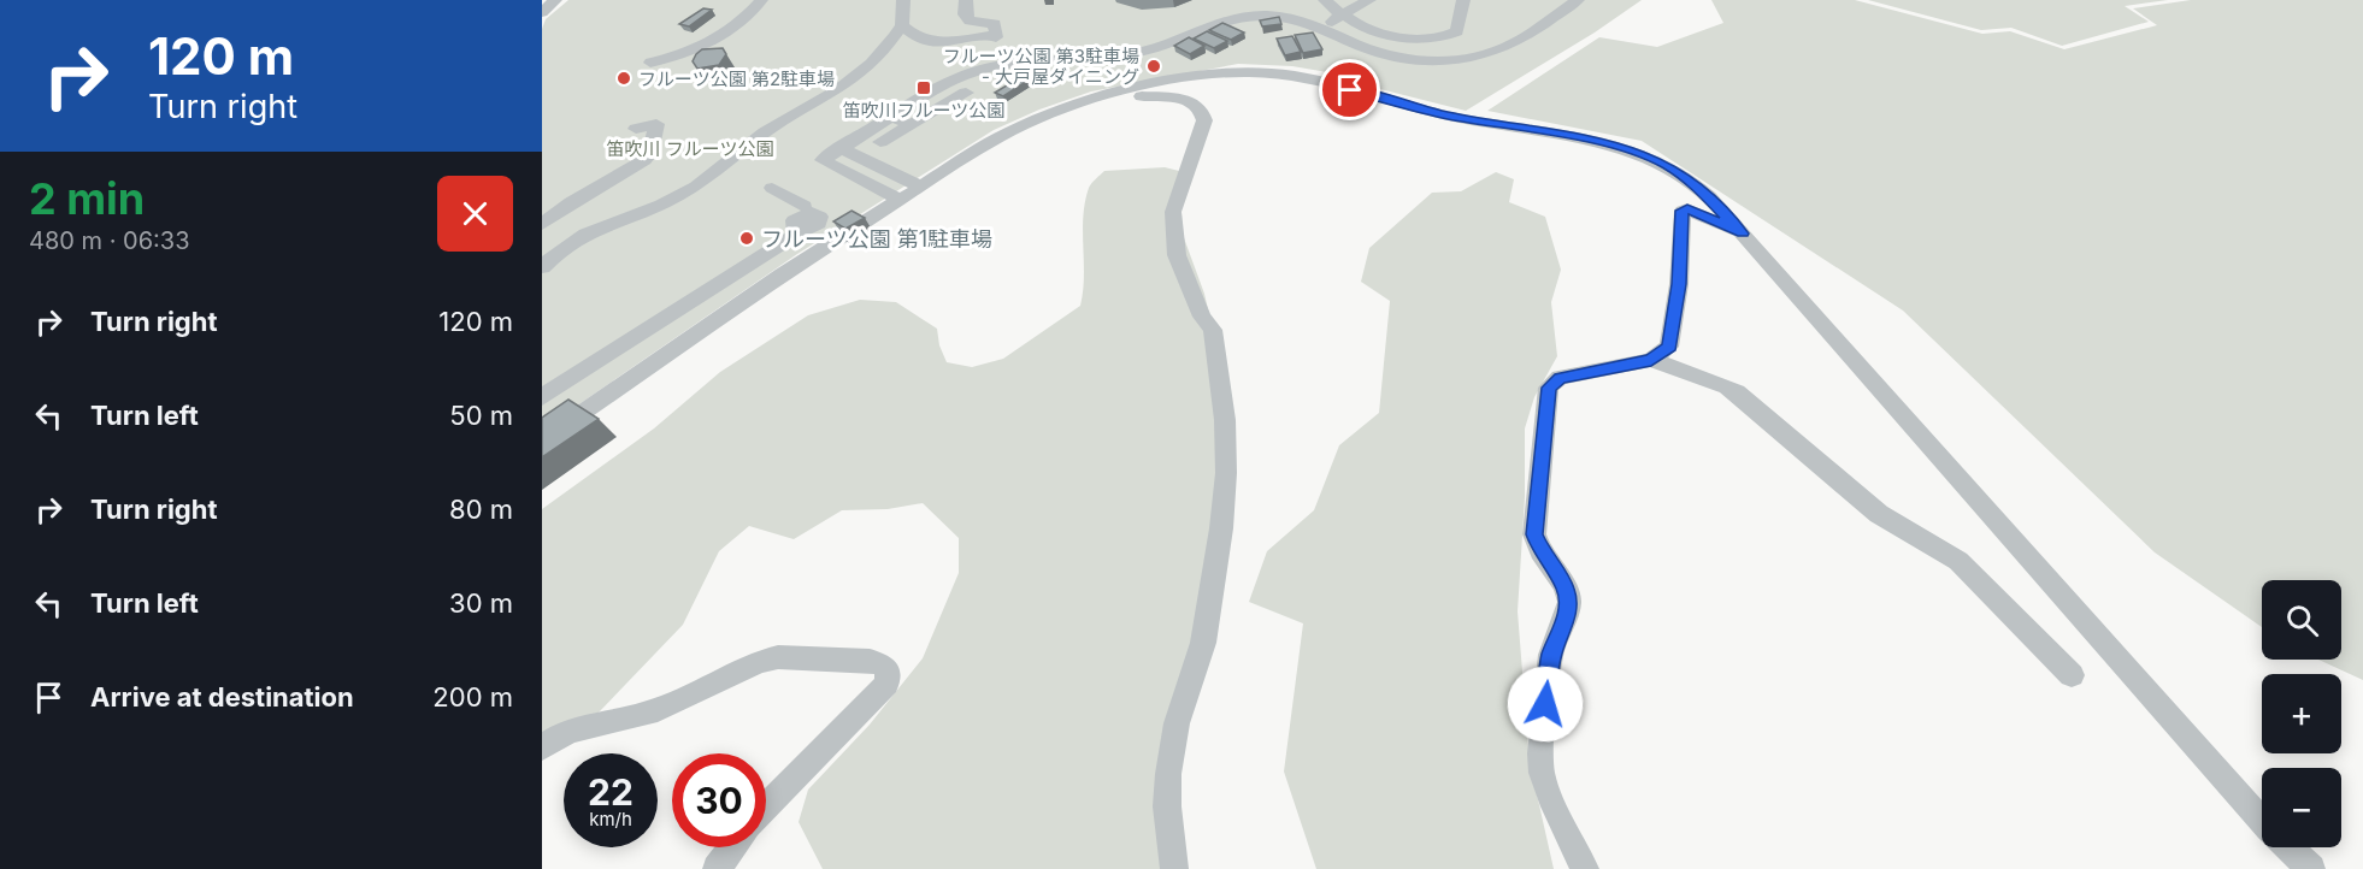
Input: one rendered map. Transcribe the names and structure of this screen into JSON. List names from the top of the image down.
{
  "parks": ["笛吹川 フルーツ公園"],
  "places": {
    "other": ["フルーツ公園 第3駐車場 - 大戸屋ダイニング", "フルーツ公園 第2駐車場", "フルーツ公園 第1駐車場"],
    "transit": ["笛吹川フルーツ公園"]
  },
  "page": {
    "turn": ["120 m", "Turn right"],
    "heading": ["2 min", "480 m · 06:33"],
    "list": [
      {
        "name": "Turn right",
        "value": "120 m"
      },
      {
        "name": "Turn left",
        "value": "50 m"
      },
      {
        "name": "Turn right",
        "value": "80 m"
      },
      {
        "name": "Turn left",
        "value": "30 m"
      },
      {
        "name": "Arrive at destination",
        "value": "200 m"
      }
    ],
    "map_buttons": ["+", "−"],
    "speed": "22 km/h",
    "limit": "30"
  }
}
